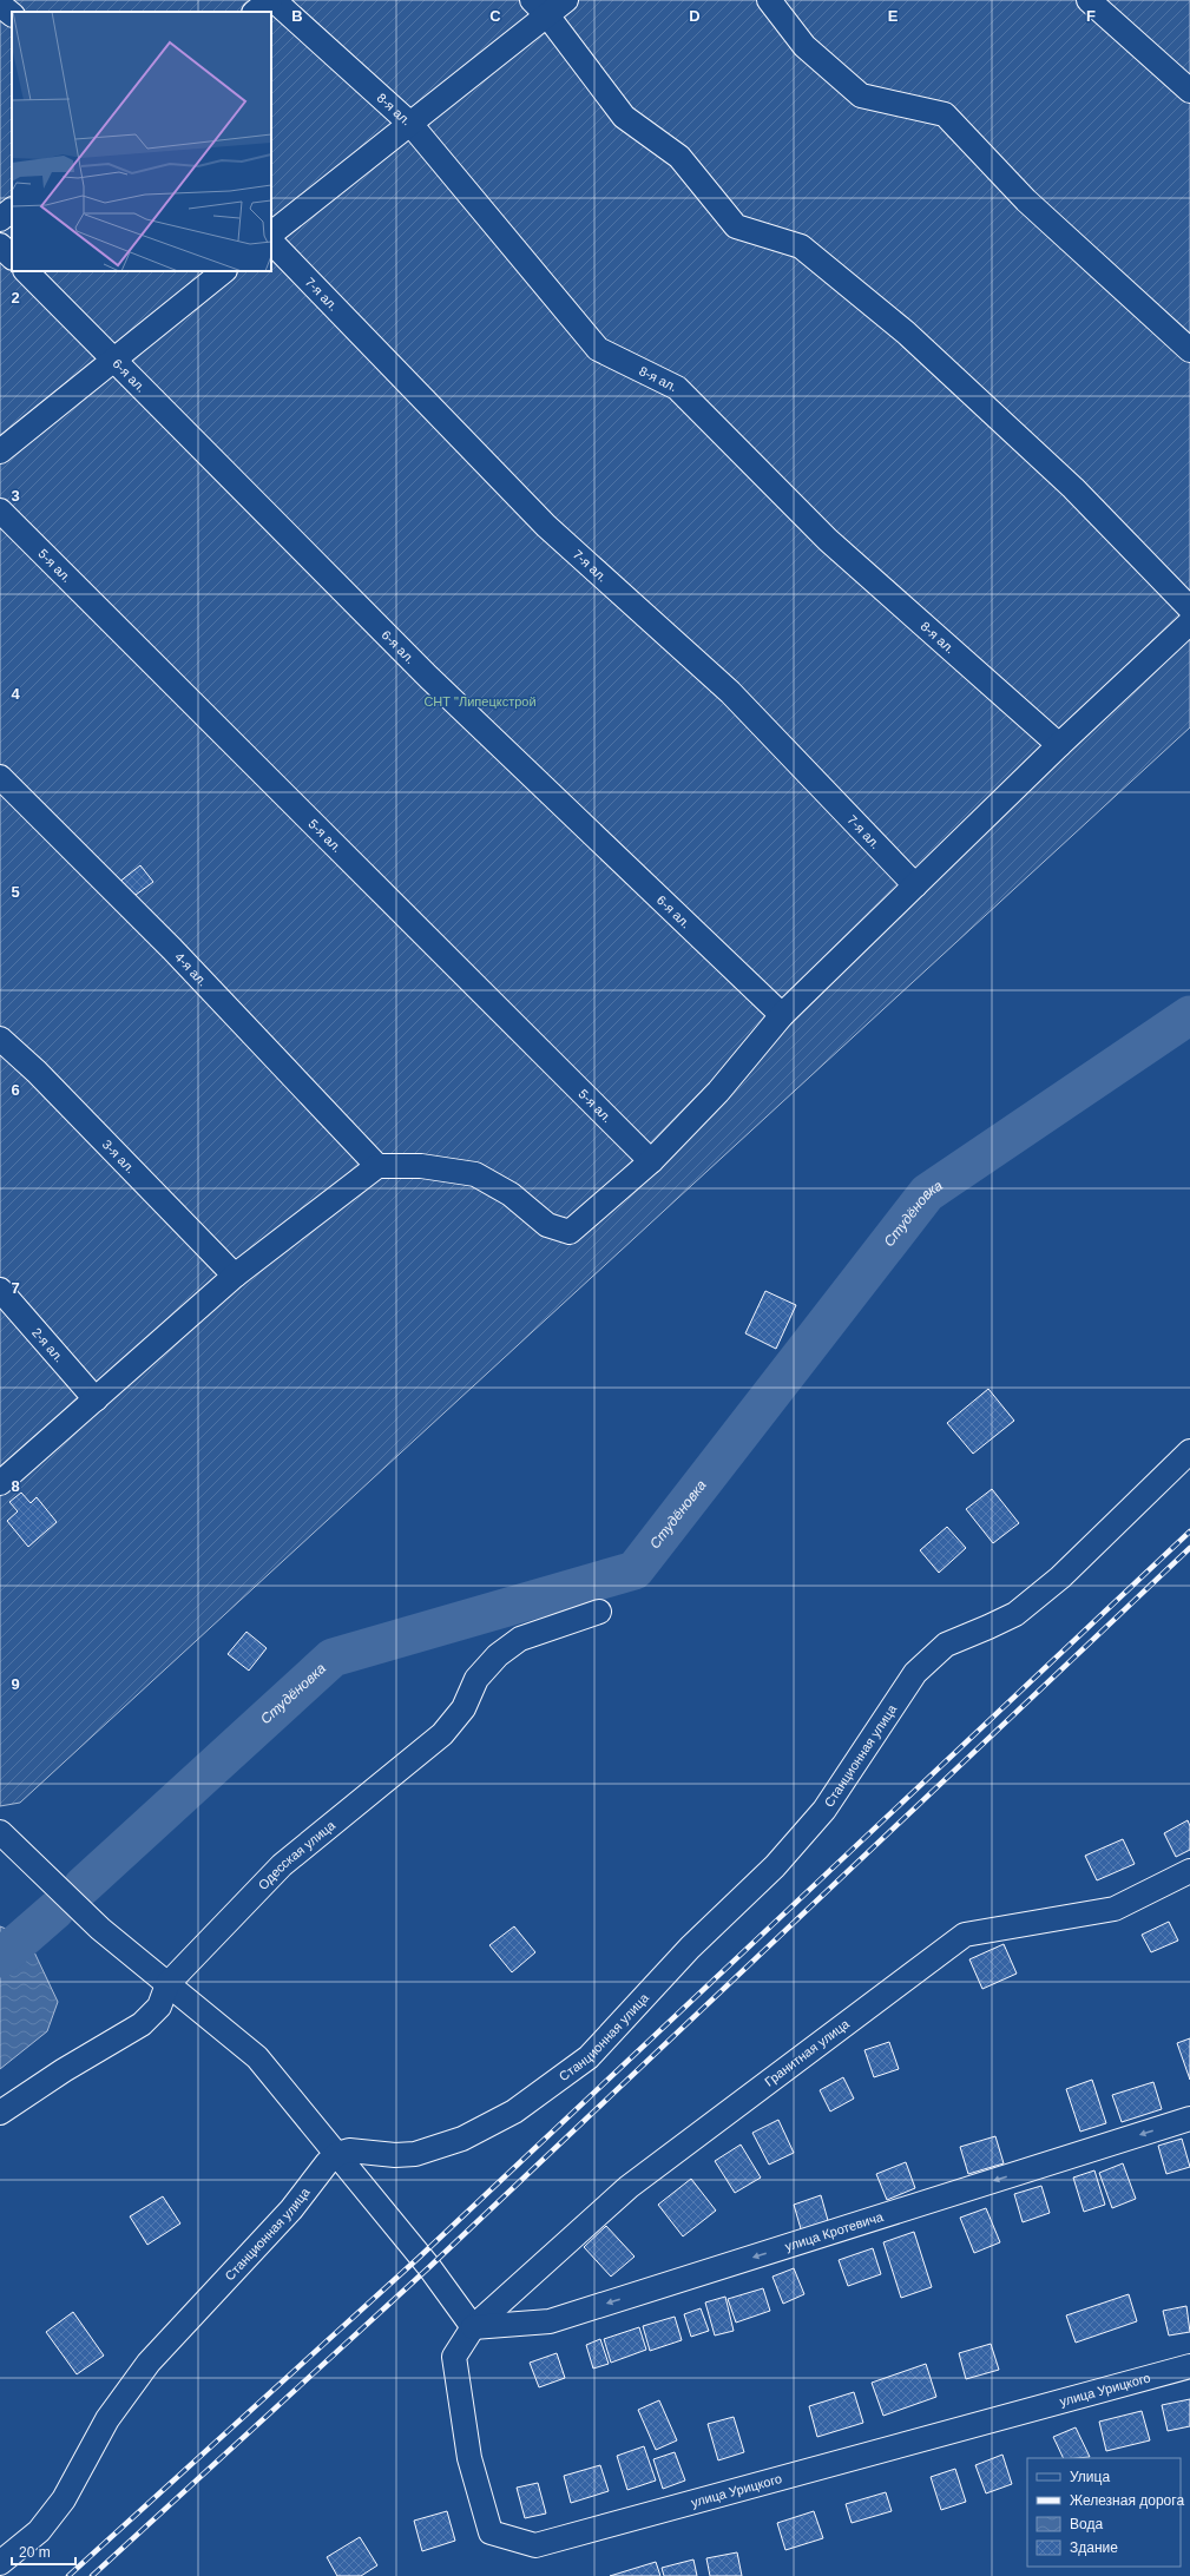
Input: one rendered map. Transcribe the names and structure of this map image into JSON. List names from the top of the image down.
{
  "streets": {
    "street": [
      "8-я ал.",
      "7-я ал.",
      "6-я ал.",
      "5-я ал.",
      "4-я ал.",
      "3-я ал.",
      "2-я ал.",
      "Станционная улица",
      "Одесская улица",
      "Гранитная улица",
      "улица Кротевича",
      "улица Урицкого"
    ]
  },
  "crossings": [
    ["Гранитная улица", "улица Кротевича"],
    ["Гранитная улица", "улица Урицкого"],
    ["улица Кротевича", "улица Урицкого"]
  ],
  "one_way": ["улица Кротевича"],
  "water": ["Студёновка"],
  "parks": ["СНТ \"Липецкстрой"],
  "legend": [
    "Улица",
    "Железная дорога",
    "Вода",
    "Здание"
  ],
  "scale_bar": "20 m",
  "grid": {
    "columns": [
      "B",
      "C",
      "D",
      "E",
      "F"
    ],
    "rows": [
      "2",
      "3",
      "4",
      "5",
      "6",
      "7",
      "8",
      "9"
    ]
  }
}
